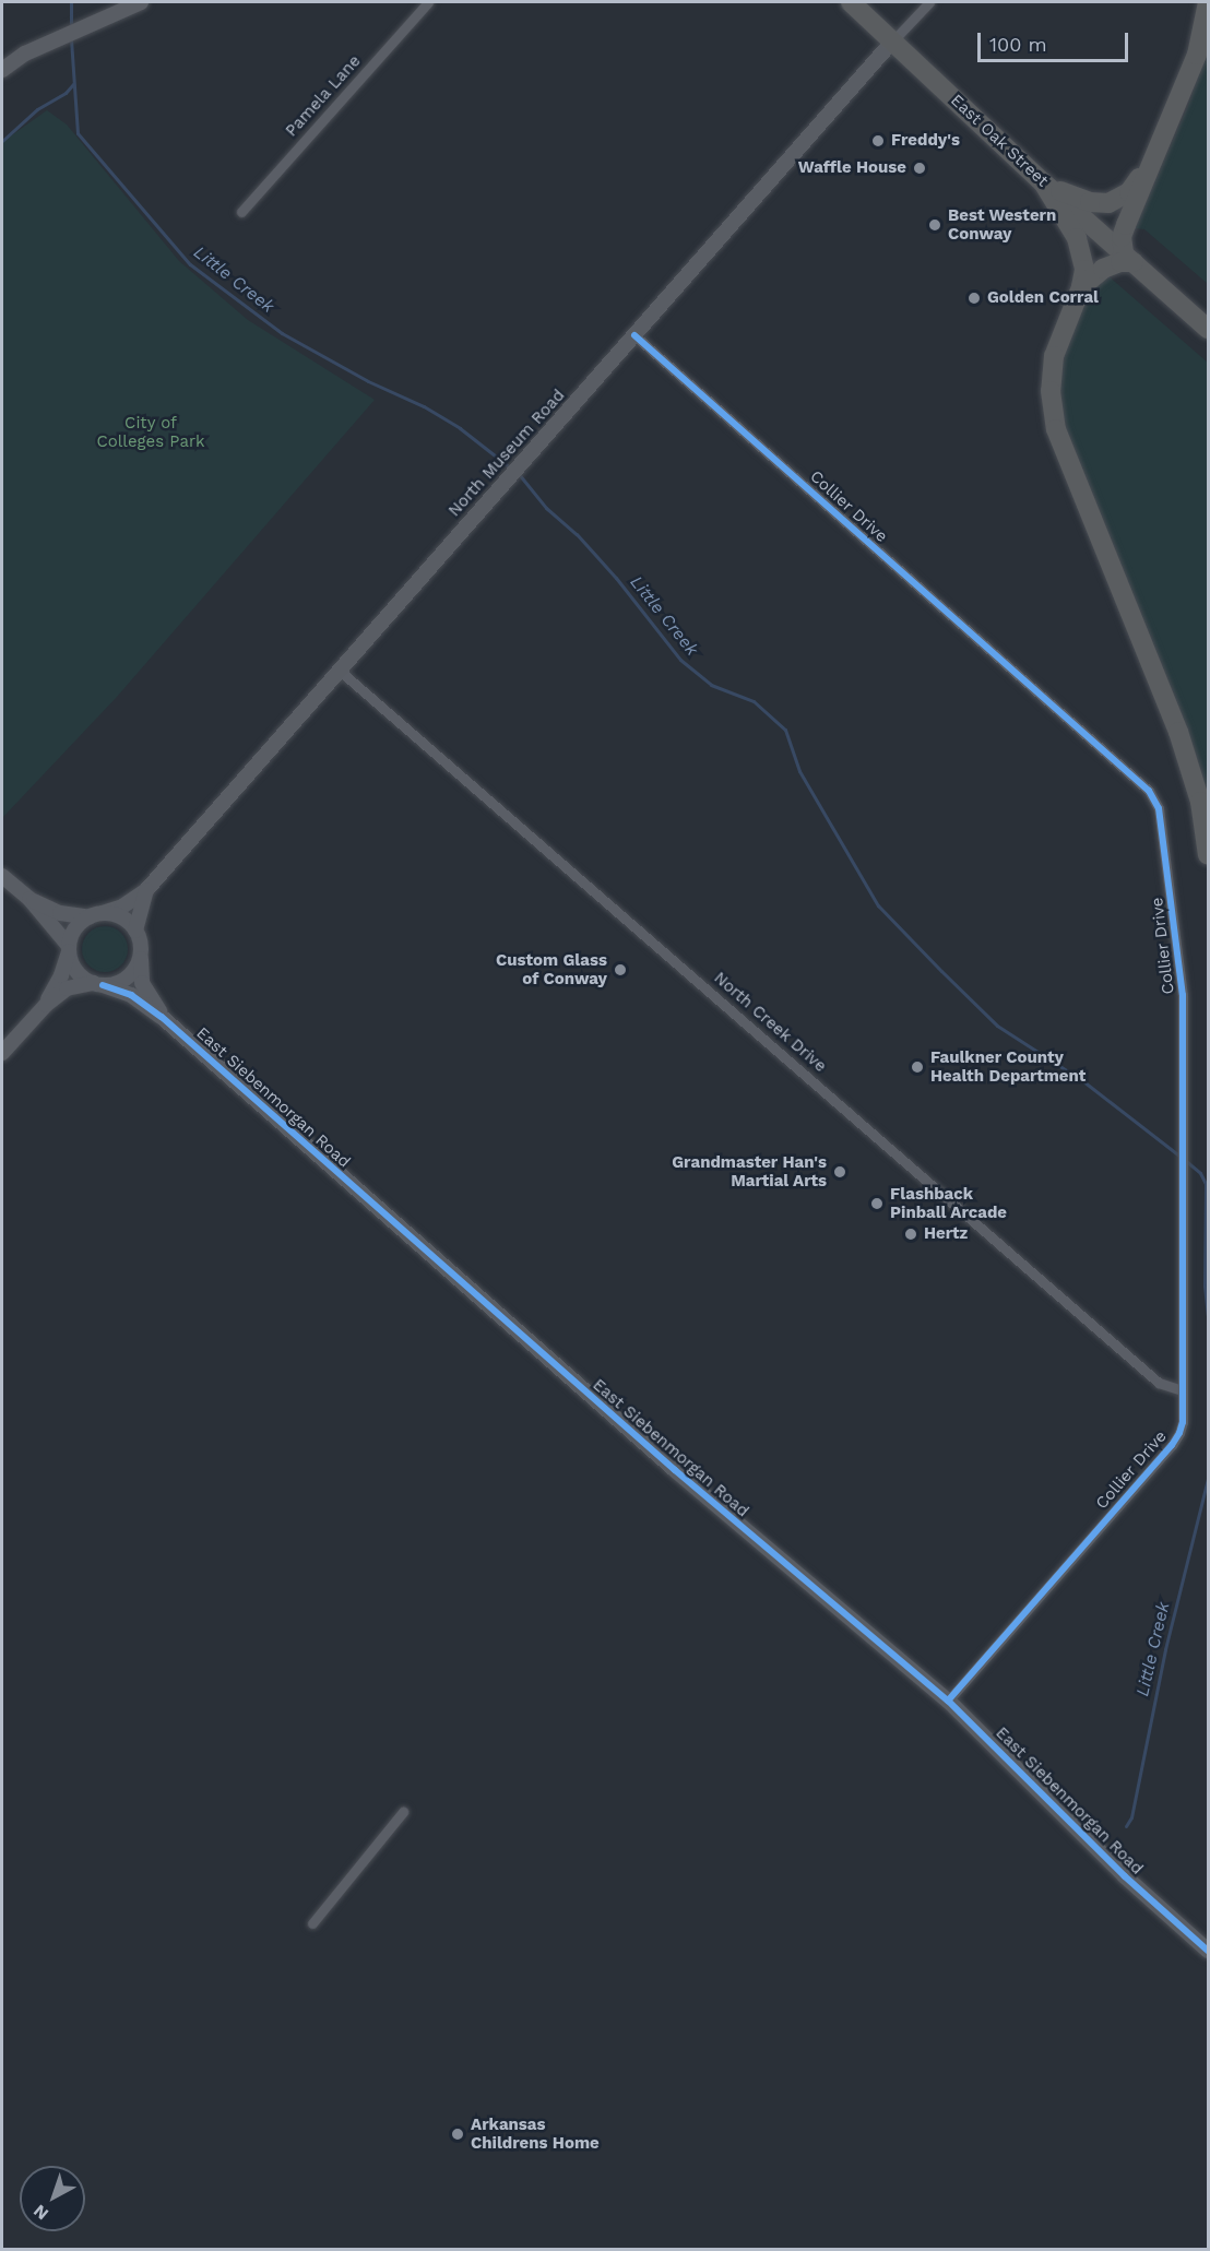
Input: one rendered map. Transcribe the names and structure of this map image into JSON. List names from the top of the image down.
{
  "streets": {
    "highway": ["East Oak Street"],
    "street": [
      "Pamela Lane",
      "North Museum Road",
      "Collier Drive",
      "North Creek Drive",
      "East Siebenmorgan Road"
    ]
  },
  "crossings": [
    ["East Oak Street", "North Museum Road"],
    ["North Museum Road", "Collier Drive"],
    ["North Museum Road", "North Creek Drive"],
    ["North Museum Road", "East Siebenmorgan Road"],
    ["Collier Drive", "North Creek Drive"],
    ["Collier Drive", "East Siebenmorgan Road"]
  ],
  "water": ["Little Creek"],
  "parks": ["City of Colleges Park"],
  "places": [
    "Freddy's",
    "Waffle House",
    "Best Western Conway",
    "Golden Corral",
    "Custom Glass of Conway",
    "Faulkner County Health Department",
    "Grandmaster Han's Martial Arts",
    "Flashback Pinball Arcade",
    "Hertz",
    "Arkansas Childrens Home"
  ],
  "scale_bar": "100 m",
  "north": "bottom left"
}
